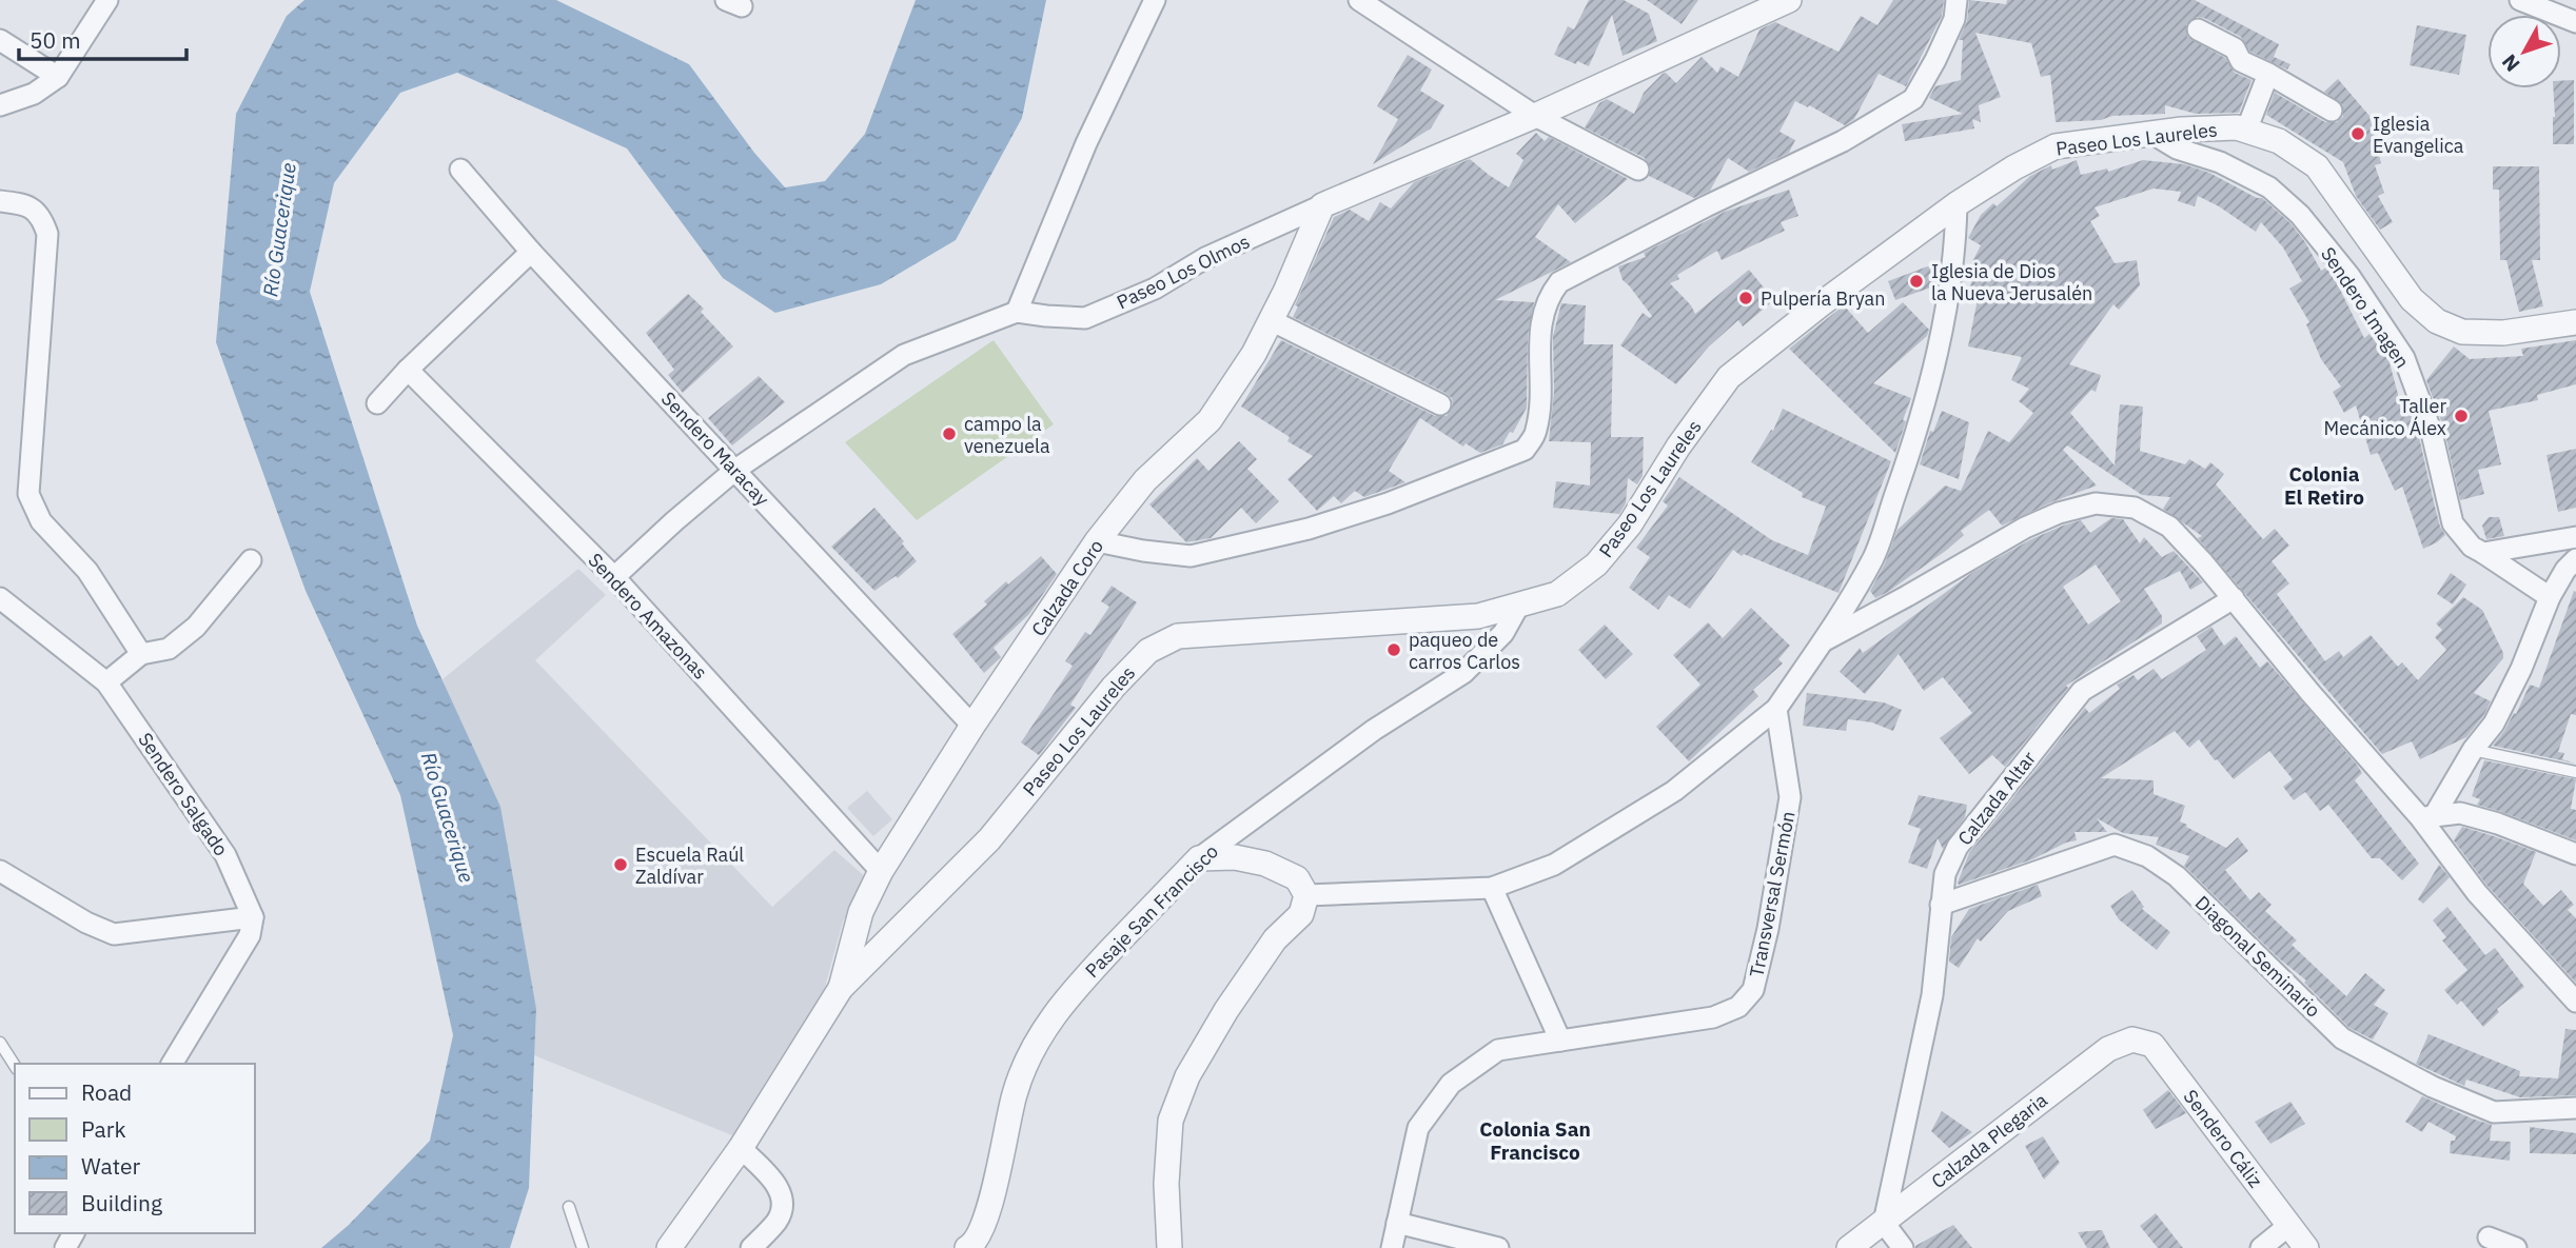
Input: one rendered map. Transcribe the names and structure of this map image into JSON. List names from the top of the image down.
{
  "streets": {
    "street": [
      "Paseo Los Laureles",
      "Paseo Los Olmos",
      "Sendero Imagen",
      "Sendero Maracay",
      "Calzada Coro",
      "Sendero Amazonas",
      "Sendero Salgado",
      "Calzada Altar",
      "Transversal Sermón",
      "Pasaje San Francisco",
      "Diagonal Seminario",
      "Sendero Cáliz",
      "Calzada Plegaria"
    ]
  },
  "crossings": [
    ["Paseo Los Laureles", "Sendero Imagen"],
    ["Paseo Los Laureles", "Calzada Coro"],
    ["Paseo Los Laureles", "Pasaje San Francisco"],
    ["Paseo Los Olmos", "Sendero Maracay"],
    ["Paseo Los Olmos", "Calzada Coro"],
    ["Paseo Los Olmos", "Sendero Amazonas"],
    ["Sendero Maracay", "Calzada Coro"],
    ["Calzada Coro", "Sendero Amazonas"],
    ["Calzada Altar", "Diagonal Seminario"],
    ["Calzada Altar", "Calzada Plegaria"],
    ["Sendero Cáliz", "Calzada Plegaria"]
  ],
  "districts": ["Colonia El Retiro", "Colonia San Francisco"],
  "water": ["Río Guacerique"],
  "places": [
    "Iglesia Evangelica",
    "Iglesia de Dios la Nueva Jerusalén",
    "Pulpería Bryan",
    "Taller Mecánico Álex",
    "campo la venezuela",
    "paqueo de carros Carlos",
    "Escuela Raúl Zaldívar"
  ],
  "legend": [
    "Road",
    "Park",
    "Water",
    "Building"
  ],
  "scale_bar": "50 m",
  "north": "bottom left"
}
